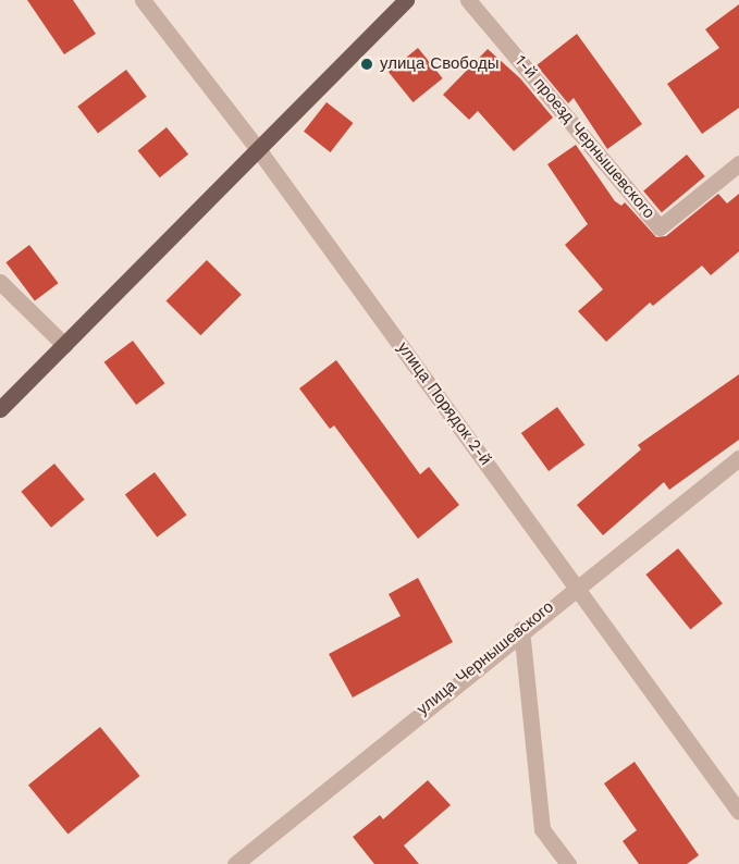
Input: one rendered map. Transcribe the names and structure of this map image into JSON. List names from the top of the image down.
{
  "streets": {
    "street": ["1-й проезд Чернышевского", "улица Порядок 2-й", "улица Чернышевского"]
  },
  "crossings": [
    ["улица Порядок 2-й", "улица Чернышевского"]
  ],
  "places": ["улица Свободы"]
}
